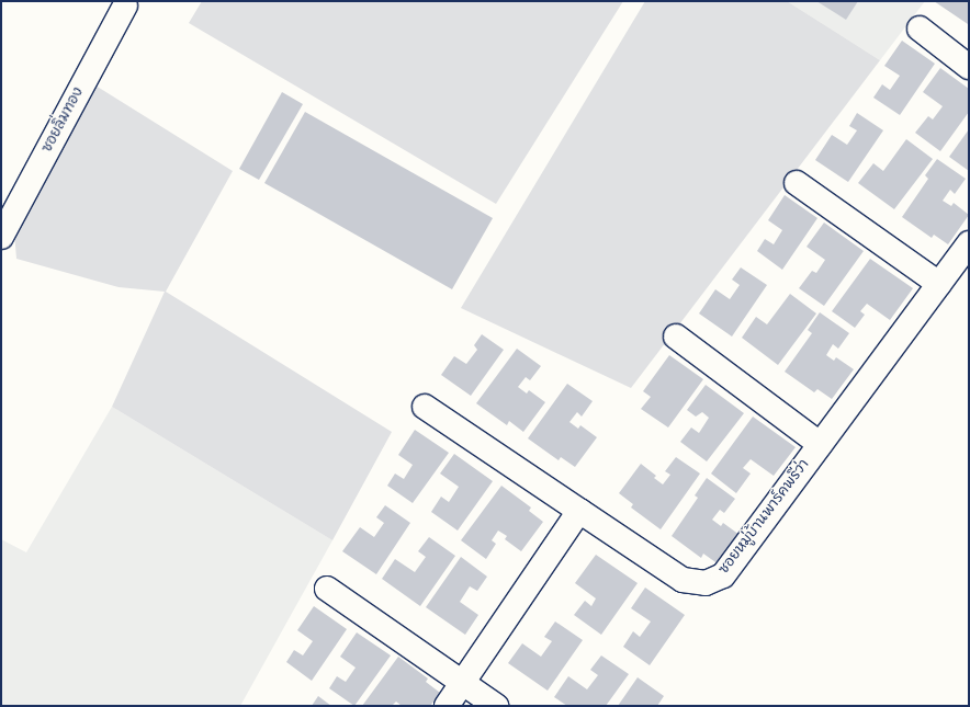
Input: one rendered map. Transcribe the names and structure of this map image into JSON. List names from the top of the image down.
{
  "streets": {
    "street": ["ซอยลิ่มทอง", "ซอยหมู่บ้านพาร์คพรีว่า"]
  }
}
